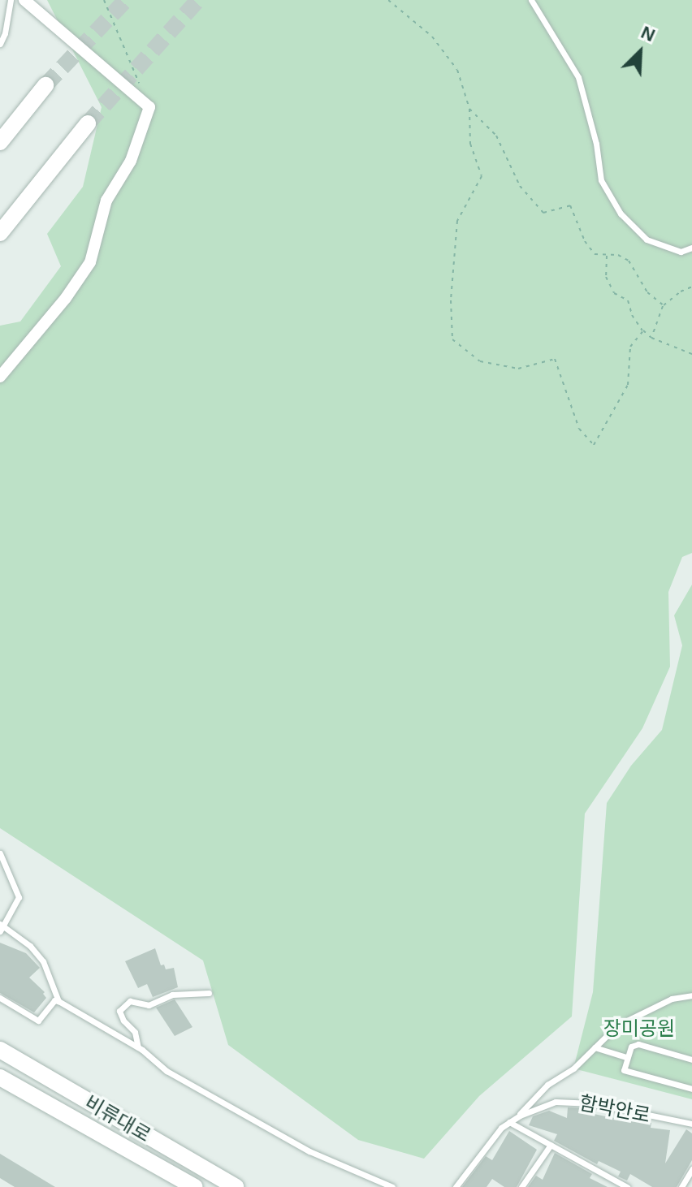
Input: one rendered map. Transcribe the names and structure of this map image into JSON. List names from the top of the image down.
{
  "streets": {
    "main road": ["비류대로"],
    "lane": ["함박안로"]
  },
  "parks": ["장미공원"],
  "north": "top right"
}
